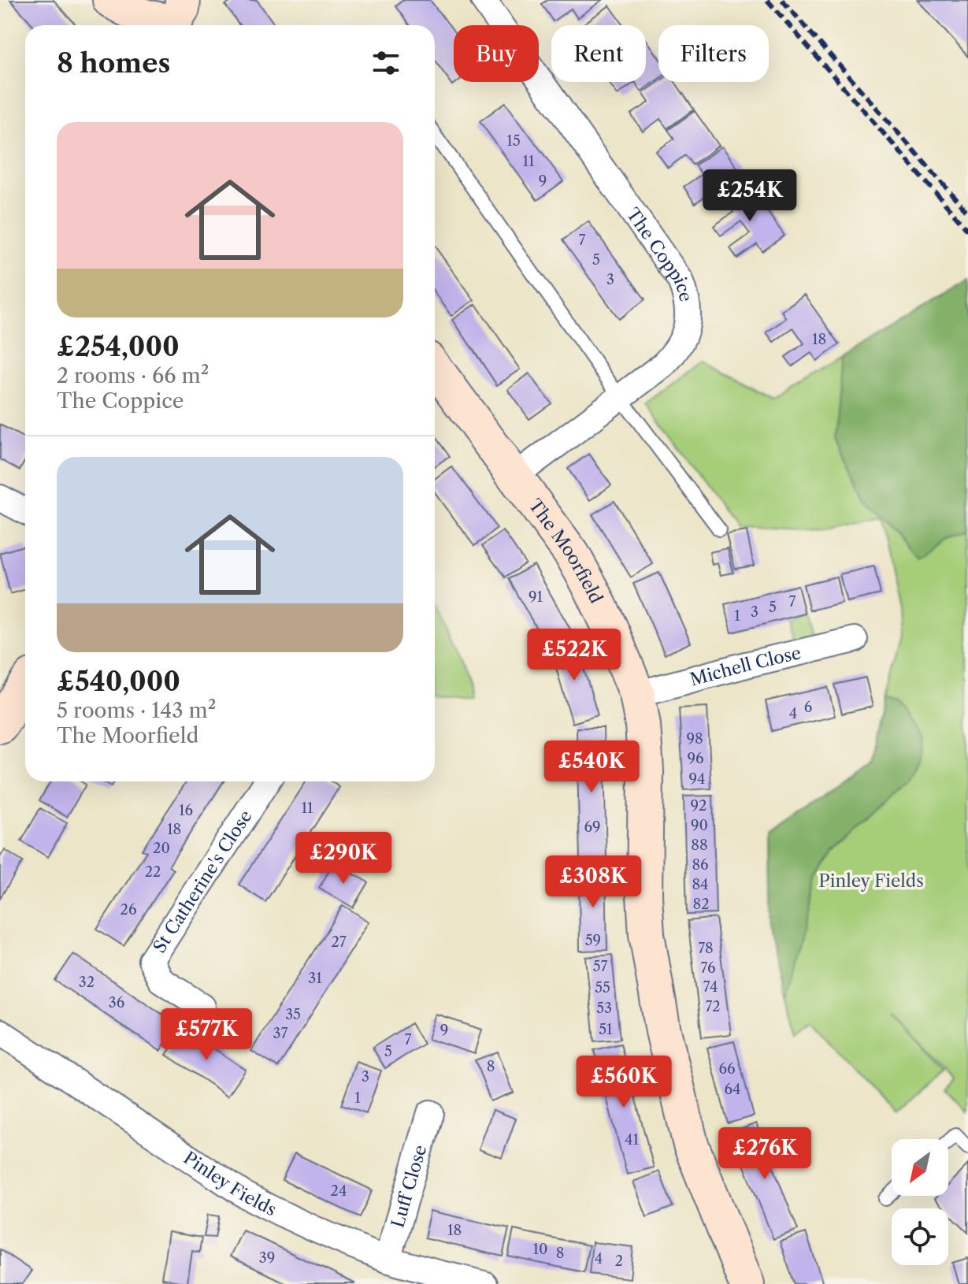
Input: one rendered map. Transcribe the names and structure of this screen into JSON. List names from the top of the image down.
{
  "streets": {
    "street": [
      "The Coppice",
      "The Moorfield",
      "Michell Close",
      "St Catherine's Close",
      "Pinley Fields",
      "Luff Close"
    ]
  },
  "crossings": [
    ["The Coppice", "The Moorfield"],
    ["The Moorfield", "Michell Close"],
    ["Pinley Fields", "Luff Close"]
  ],
  "parks": ["Pinley Fields"],
  "house_numbers": [
    "15",
    "11",
    "9",
    "7",
    "5",
    "3",
    "18",
    "91",
    "7",
    "5",
    "3",
    "1",
    "6",
    "4",
    "98",
    "96",
    "94",
    "92",
    "11",
    "16",
    "90",
    "69",
    "18",
    "88",
    "20",
    "86",
    "22",
    "84",
    "82",
    "26",
    "59",
    "27",
    "78",
    "57",
    "76",
    "31",
    "32",
    "74",
    "55",
    "36",
    "72",
    "53",
    "35",
    "51",
    "9",
    "37",
    "7",
    "5",
    "8",
    "66",
    "3",
    "64",
    "1",
    "41",
    "24",
    "18",
    "10",
    "8",
    "39",
    "4",
    "2"
  ],
  "north": "bottom left",
  "page": {
    "chip": ["Buy", "Rent", "Filters"],
    "heading": "8 homes",
    "list": [
      {
        "name": "£254,000",
        "note": "2 rooms · 66 m² · The Coppice"
      },
      {
        "name": "£540,000",
        "note": "5 rooms · 143 m² · The Moorfield"
      }
    ],
    "price": [
      "£254K",
      "£522K",
      "£540K",
      "£290K",
      "£308K",
      "£577K",
      "£560K",
      "£276K"
    ]
  }
}
